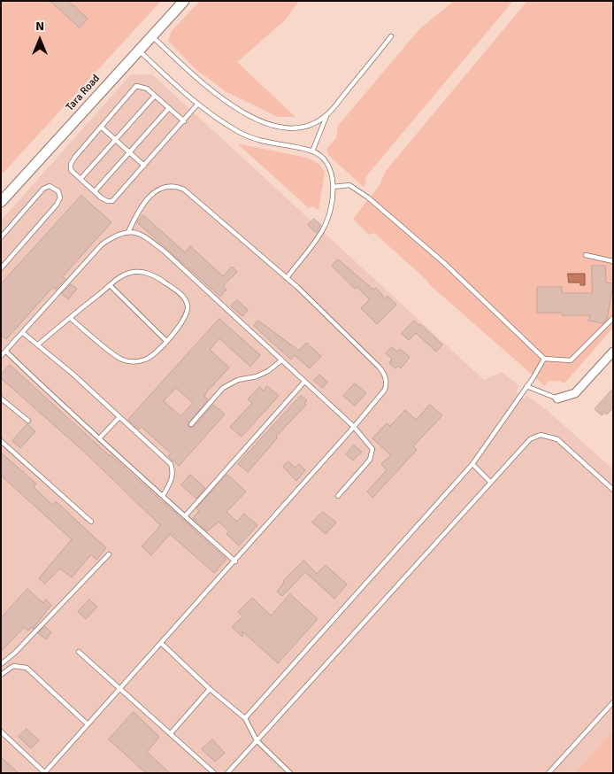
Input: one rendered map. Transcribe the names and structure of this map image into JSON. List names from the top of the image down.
{
  "streets": {
    "street": ["Tara Road"]
  },
  "north": "top"
}
